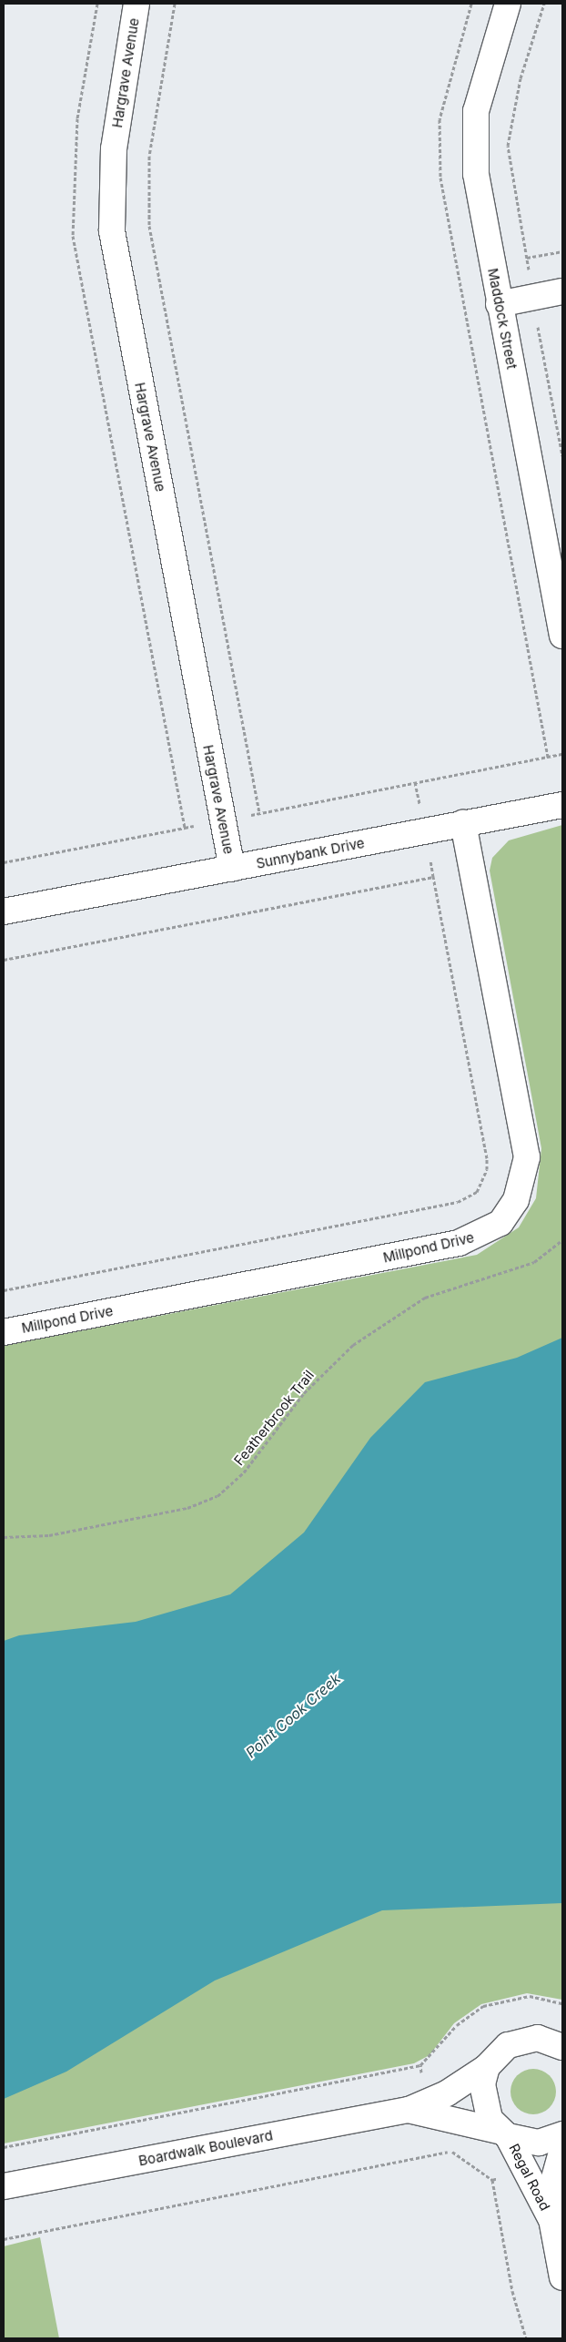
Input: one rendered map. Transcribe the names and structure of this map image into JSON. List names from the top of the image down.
{
  "streets": {
    "street": [
      "Hargrave Avenue",
      "Maddock Street",
      "Sunnybank Drive",
      "Millpond Drive",
      "Boardwalk Boulevard",
      "Regal Road"
    ],
    "path": ["Featherbrook Trail"]
  },
  "crossings": [
    ["Hargrave Avenue", "Sunnybank Drive"],
    ["Sunnybank Drive", "Millpond Drive"],
    ["Boardwalk Boulevard", "Regal Road"]
  ],
  "water": ["Point Cook Creek"]
}
